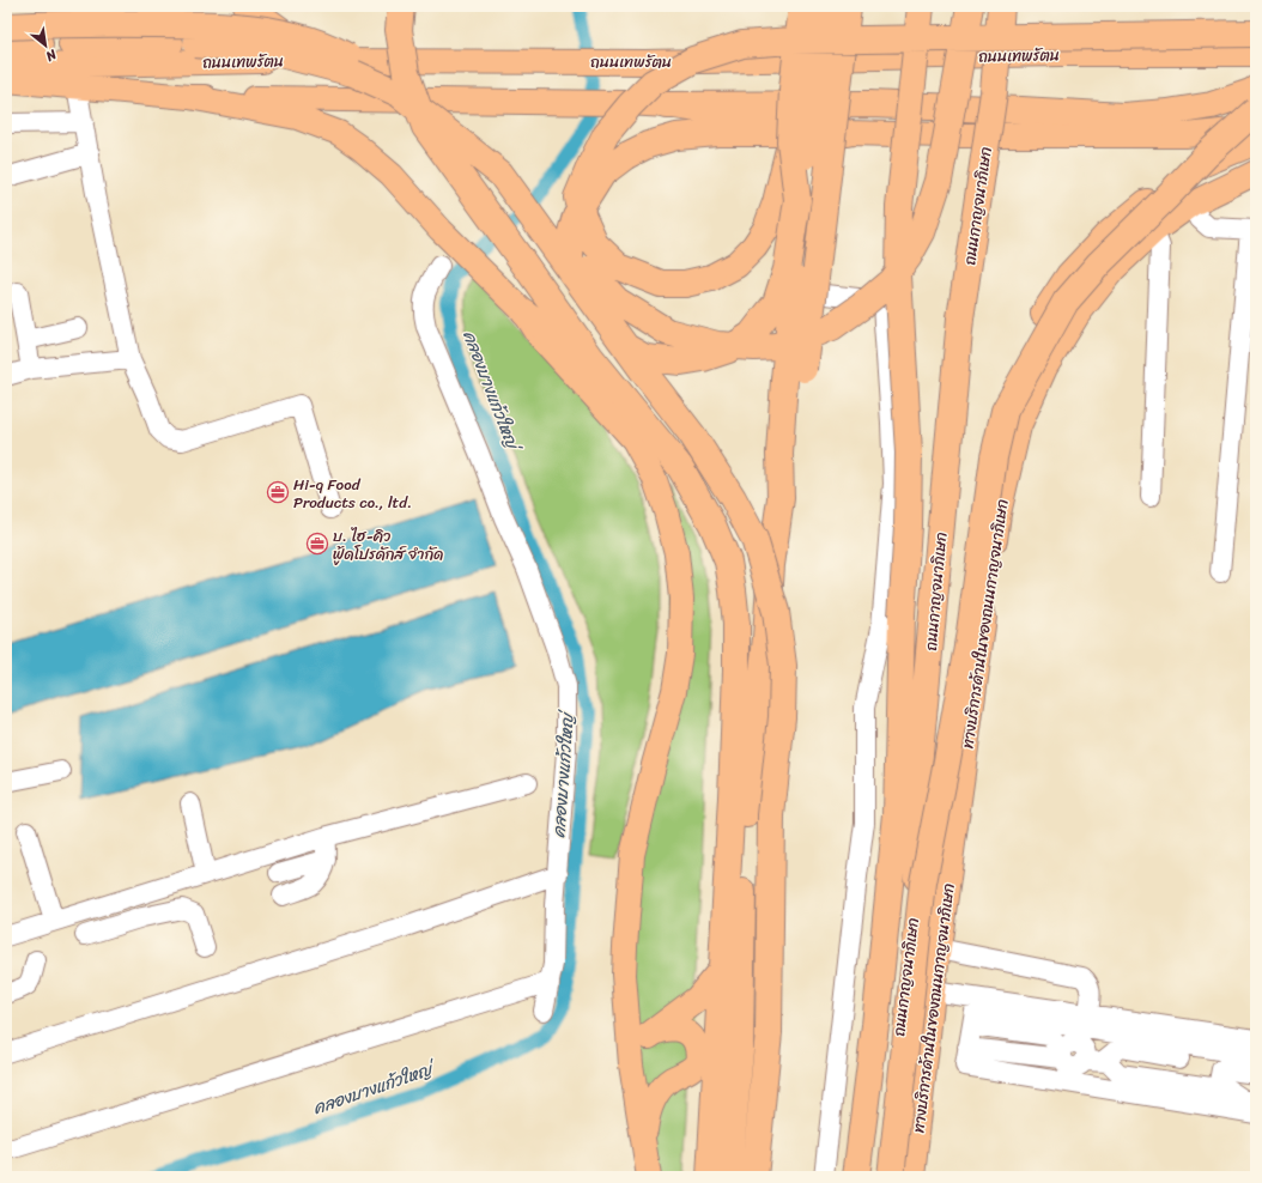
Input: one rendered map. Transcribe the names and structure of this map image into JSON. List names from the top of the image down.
{
  "streets": {
    "highway": ["ถนนกาญจนาภิเษก"],
    "main road": ["ถนนเทพรัตน", "ทางบริการด้านในของถนนกาญจนาภิเษก"]
  },
  "water": ["คลองบางแก้วใหญ่"],
  "places": {
    "office": ["Hi-q Food Products co., ltd.", "บ. ไฮ-คิว ฟู้ดโปรดักส์ จำกัด"]
  },
  "north": "bottom right"
}
